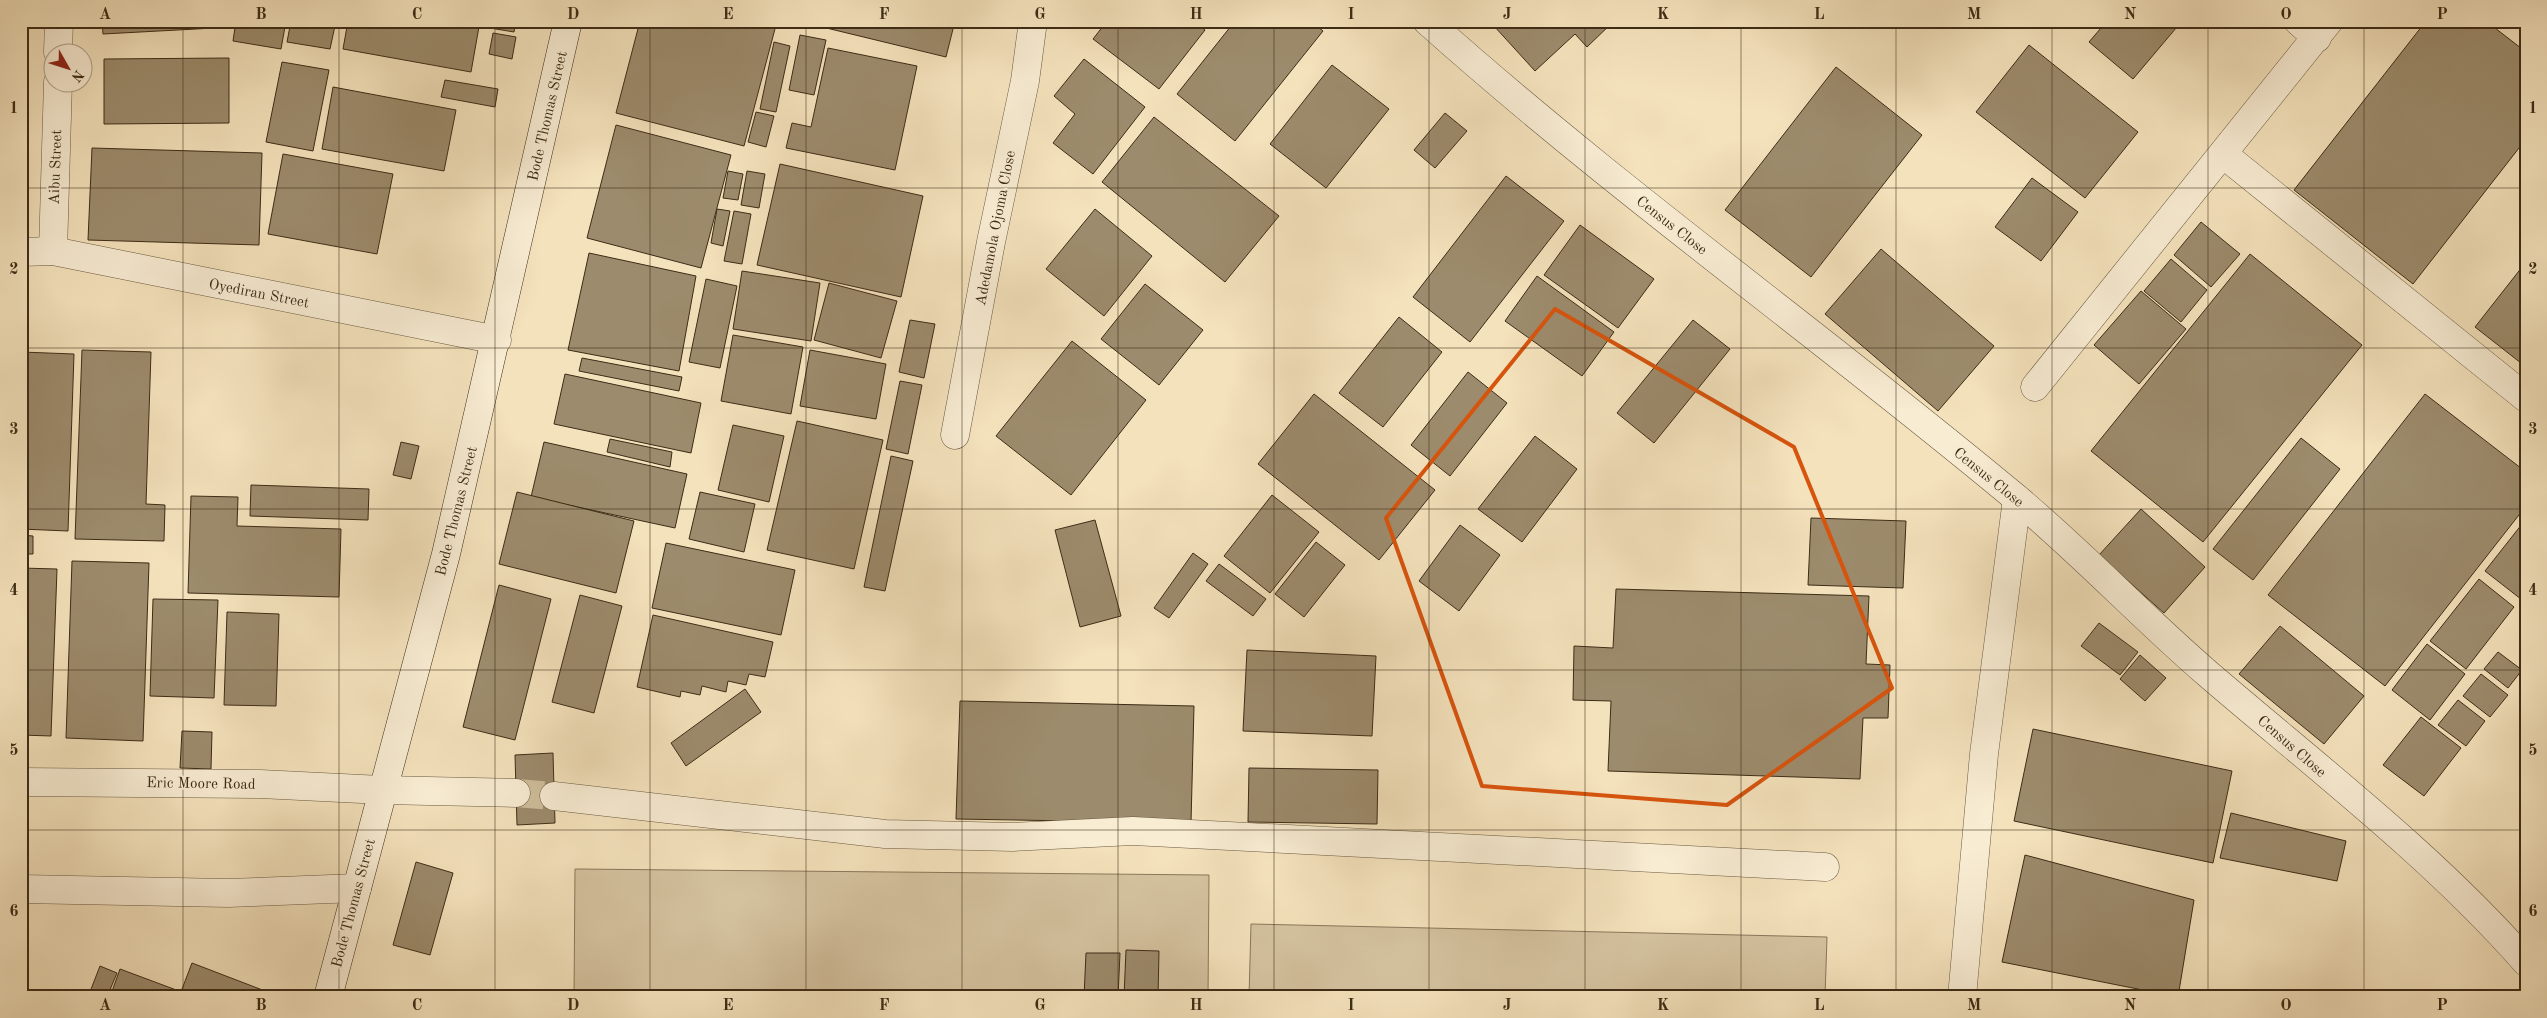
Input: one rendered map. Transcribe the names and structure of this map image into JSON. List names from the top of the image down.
{
  "streets": {
    "street": [
      "Bode Thomas Street",
      "Aibu Street",
      "Census Close",
      "Adedamola Ojoma Close",
      "Oyediran Street",
      "Eric Moore Road"
    ]
  },
  "crossings": [
    ["Bode Thomas Street", "Oyediran Street"],
    ["Bode Thomas Street", "Eric Moore Road"],
    ["Aibu Street", "Oyediran Street"]
  ],
  "north": "bottom right",
  "grid": {
    "columns": [
      "A",
      "B",
      "C",
      "D",
      "E",
      "F",
      "G",
      "H",
      "I",
      "J",
      "K",
      "L",
      "M",
      "N",
      "O",
      "P"
    ],
    "rows": [
      "1",
      "2",
      "3",
      "4",
      "5",
      "6"
    ]
  }
}
